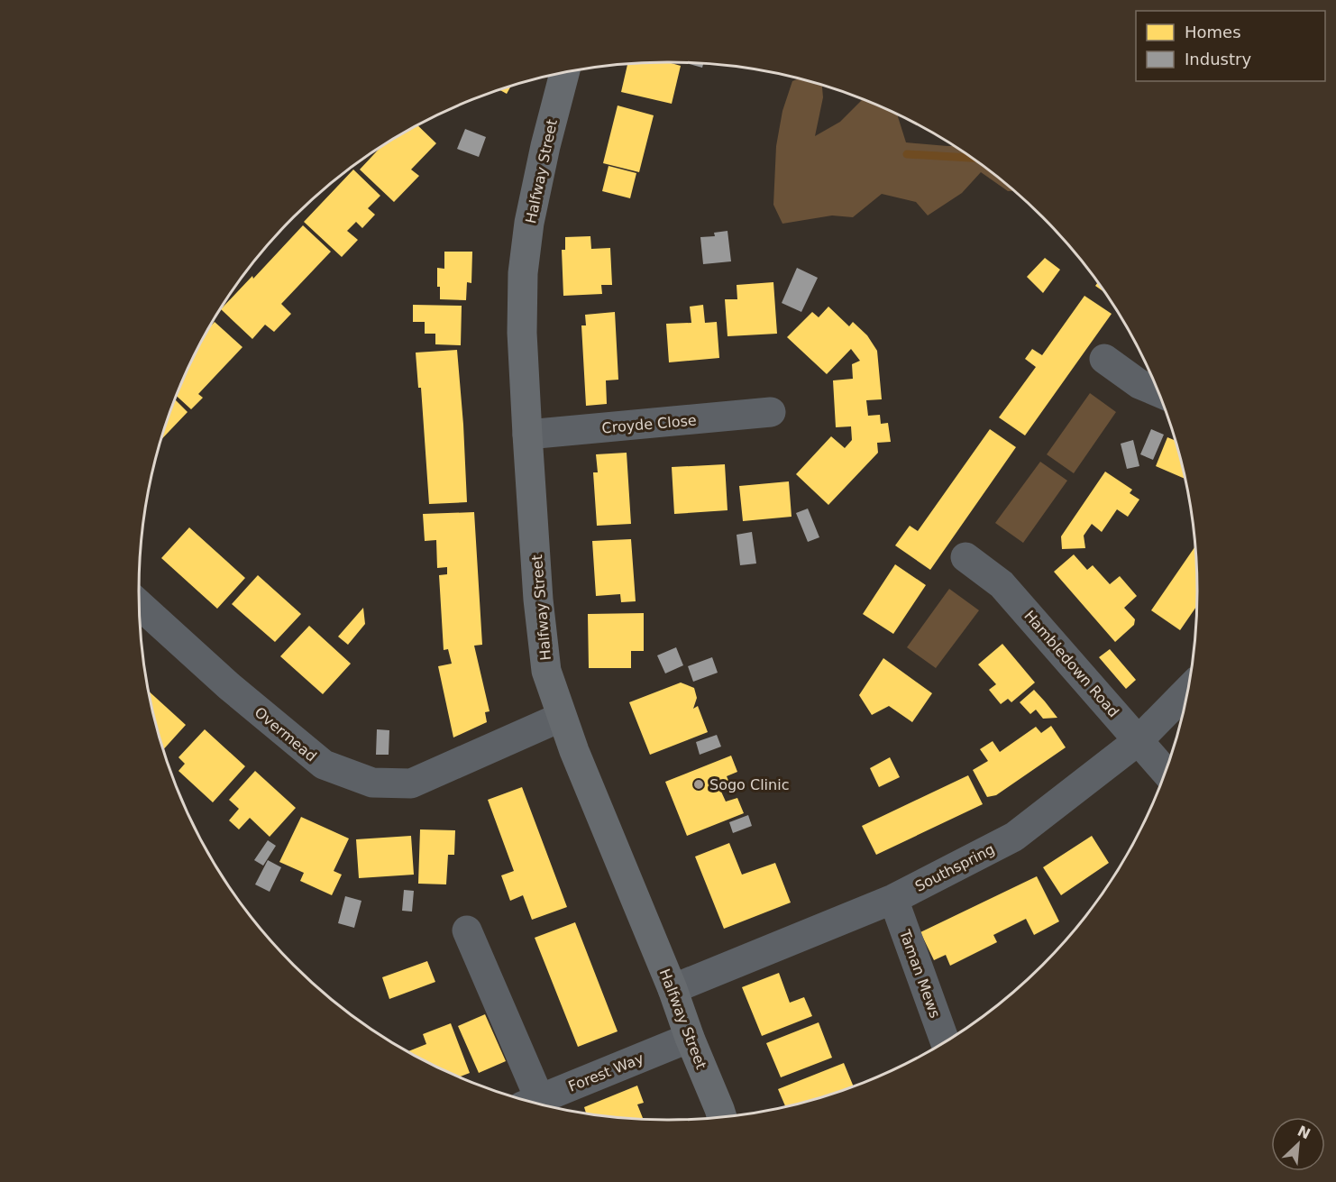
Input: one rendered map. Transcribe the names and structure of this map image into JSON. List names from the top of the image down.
{
  "streets": {
    "main road": ["Halfway Street"],
    "street": [
      "Croyde Close",
      "Hambledown Road",
      "Overmead",
      "Southspring",
      "Taman Mews",
      "Forest Way"
    ]
  },
  "crossings": [
    ["Halfway Street", "Croyde Close"],
    ["Halfway Street", "Overmead"],
    ["Halfway Street", "Southspring"],
    ["Halfway Street", "Forest Way"],
    ["Hambledown Road", "Southspring"],
    ["Southspring", "Taman Mews"]
  ],
  "places": ["Sogo Clinic"],
  "legend": ["Homes", "Industry"],
  "north": "top right"
}
